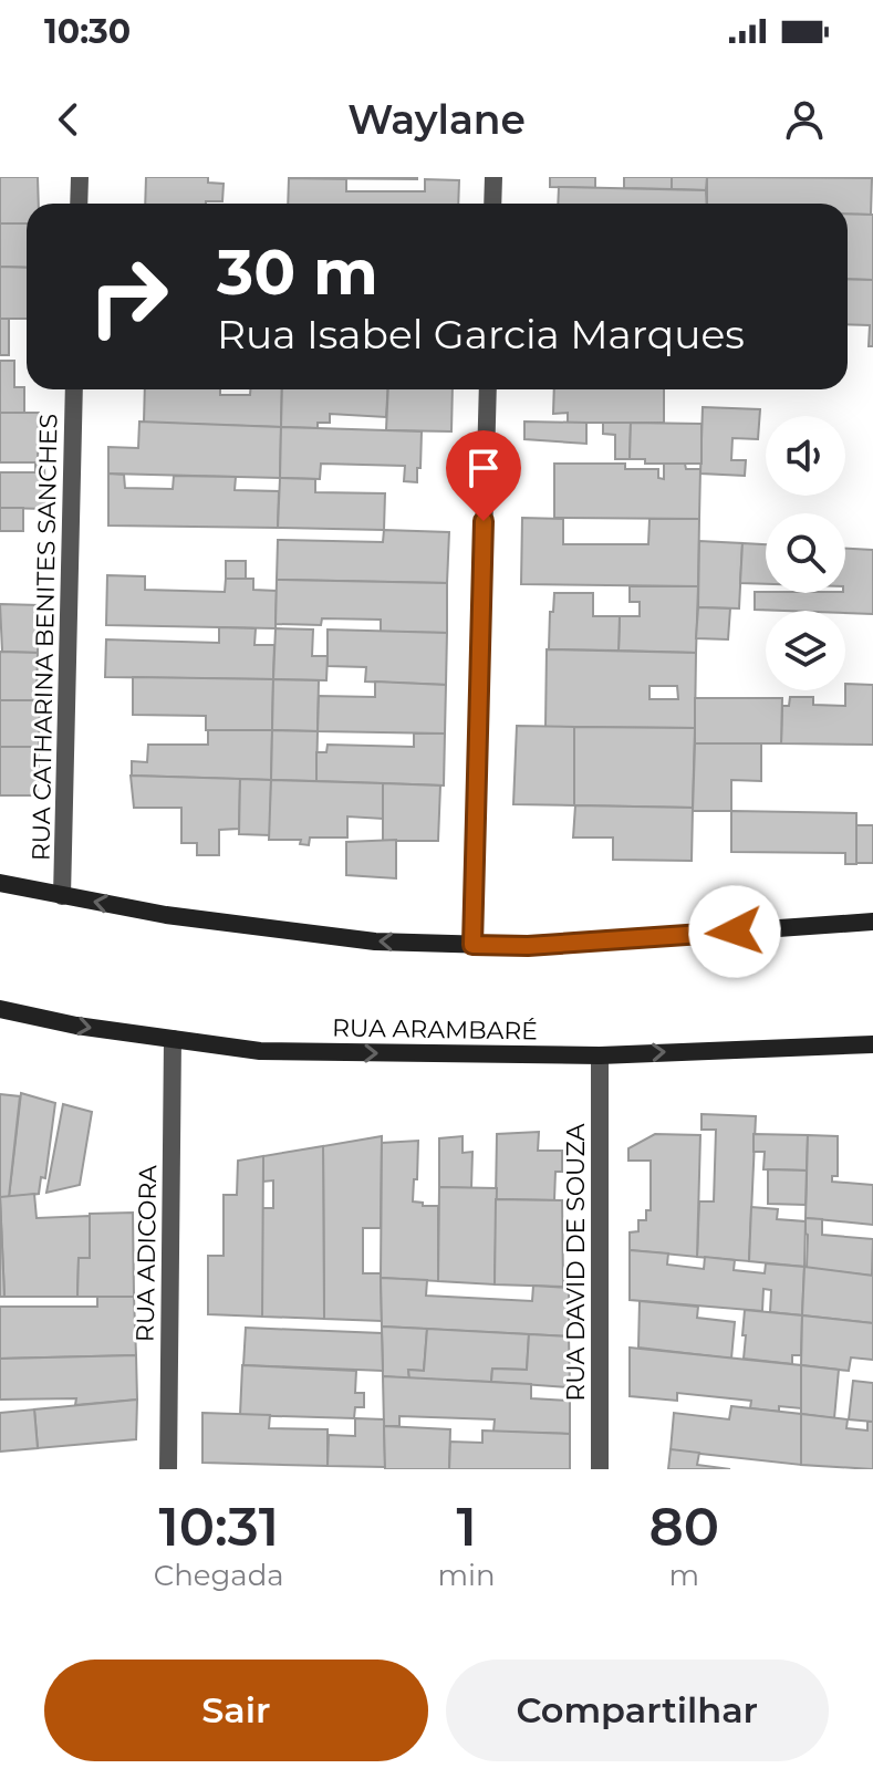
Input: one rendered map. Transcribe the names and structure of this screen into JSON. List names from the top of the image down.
{
  "streets": {
    "main road": ["RUA ARAMBARÉ"],
    "street": ["RUA CATHARINA BENITES SANCHES", "RUA ADICORA", "RUA DAVID DE SOUZA"]
  },
  "crossings": [
    ["RUA ARAMBARÉ", "RUA ADICORA"],
    ["RUA ARAMBARÉ", "RUA DAVID DE SOUZA"]
  ],
  "page": {
    "status": "10:30",
    "header": "Waylane",
    "turn": ["30 m", "Rua Isabel Garcia Marques"],
    "eta": [
      "10:31",
      "Chegada",
      "1",
      "min",
      "80",
      "m"
    ],
    "buttons": ["Sair", "Compartilhar"]
  }
}
